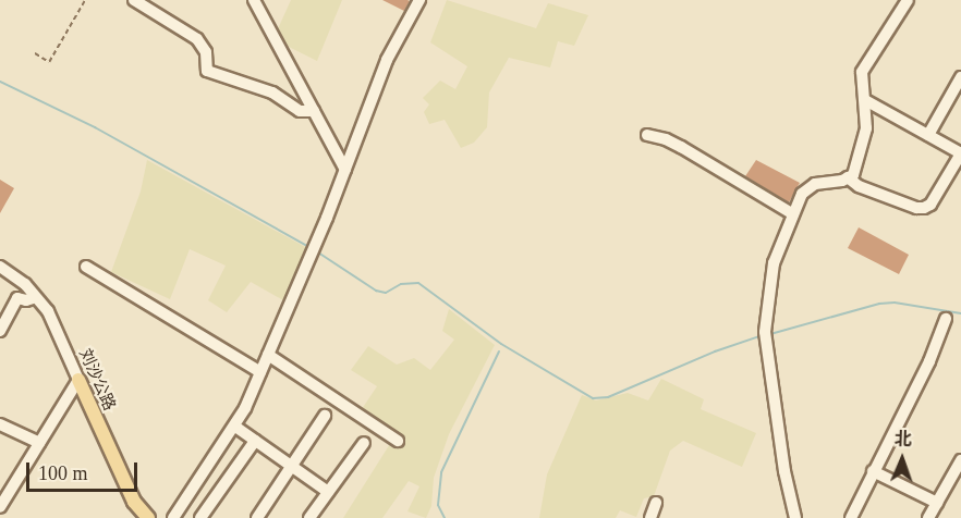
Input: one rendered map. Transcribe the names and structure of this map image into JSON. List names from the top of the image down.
{
  "streets": {
    "main road": ["刘沙公路"]
  },
  "scale_bar": "100 m",
  "north": "top"
}
